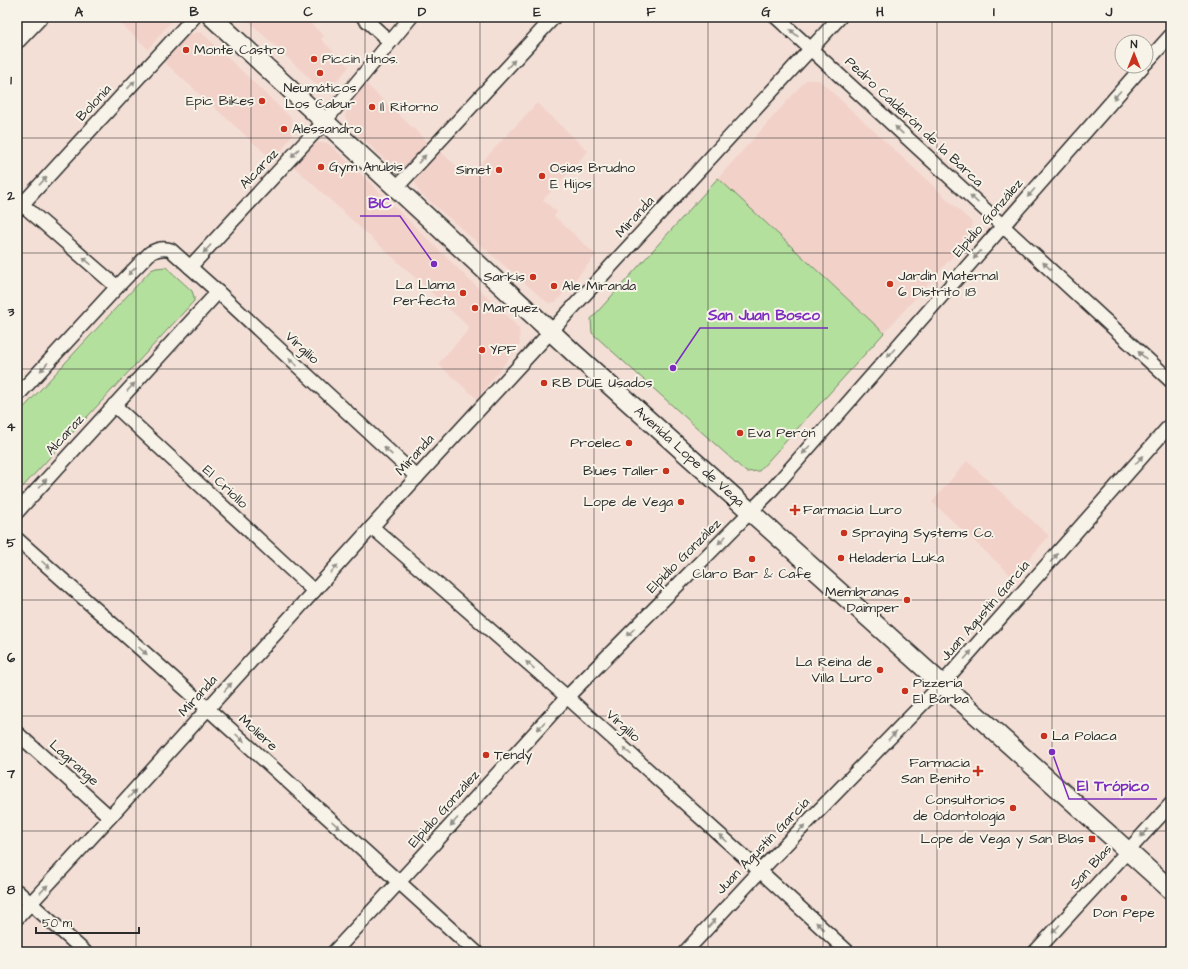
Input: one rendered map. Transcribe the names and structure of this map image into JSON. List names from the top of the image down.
{
  "streets": {
    "main road": ["Avenida Lope de Vega"],
    "street": [
      "Bolonia",
      "Pedro Calderón de la Barca",
      "Alcaraz",
      "Miranda",
      "Elpidio González",
      "Virgilio",
      "El Criollo",
      "Juan Agustín García",
      "Moliere",
      "Lagrange",
      "San Blas"
    ]
  },
  "crossings": [
    ["Pedro Calderón de la Barca", "Miranda"],
    ["Pedro Calderón de la Barca", "Elpidio González"],
    ["Alcaraz", "Virgilio"],
    ["Alcaraz", "Avenida Lope de Vega"],
    ["Alcaraz", "El Criollo"],
    ["Miranda", "Virgilio"],
    ["Miranda", "Avenida Lope de Vega"],
    ["Miranda", "El Criollo"],
    ["Miranda", "Moliere"],
    ["Miranda", "Lagrange"],
    ["Elpidio González", "Virgilio"],
    ["Elpidio González", "Avenida Lope de Vega"],
    ["Elpidio González", "Moliere"],
    ["Virgilio", "Juan Agustín García"],
    ["Avenida Lope de Vega", "Juan Agustín García"],
    ["Avenida Lope de Vega", "San Blas"]
  ],
  "one_way": [
    "Bolonia",
    "Pedro Calderón de la Barca",
    "Miranda",
    "Elpidio González",
    "Virgilio",
    "Juan Agustín García",
    "Moliere",
    "San Blas"
  ],
  "places": {
    "other": [
      "Monte Castro",
      "Piccin Hnos.",
      "Neumáticos Los Cabur",
      "Epic Bikes",
      "Il Ritorno",
      "Alessandro",
      "Gym Anubis",
      "Simet",
      "Osias Brudno E Hijos",
      "BIC",
      "Sarkis",
      "Jardín Maternal 6 Distrito 18",
      "Ale Miranda",
      "La Llama Perfecta",
      "Marquez",
      "YPF",
      "San Juan Bosco",
      "RB DUE Usados",
      "Eva Perón",
      "Proelec",
      "Blues Taller",
      "Lope de Vega",
      "Spraying Systems Co.",
      "Heladería Luka",
      "Claro Bar & Cafe",
      "Membranas Daimper",
      "La Reina de Villa Luro",
      "Pizzería El Barba",
      "La Polaca",
      "El Trópico",
      "Tendy",
      "Consultorios de Odontología",
      "Don Pepe"
    ],
    "health": ["Farmacia Luro", "Farmacia San Benito"],
    "transit": ["Lope de Vega y San Blas"]
  },
  "scale_bar": "50 m",
  "north": "top",
  "grid": {
    "columns": [
      "A",
      "B",
      "C",
      "D",
      "E",
      "F",
      "G",
      "H",
      "I",
      "J"
    ],
    "rows": [
      "1",
      "2",
      "3",
      "4",
      "5",
      "6",
      "7",
      "8"
    ]
  }
}
